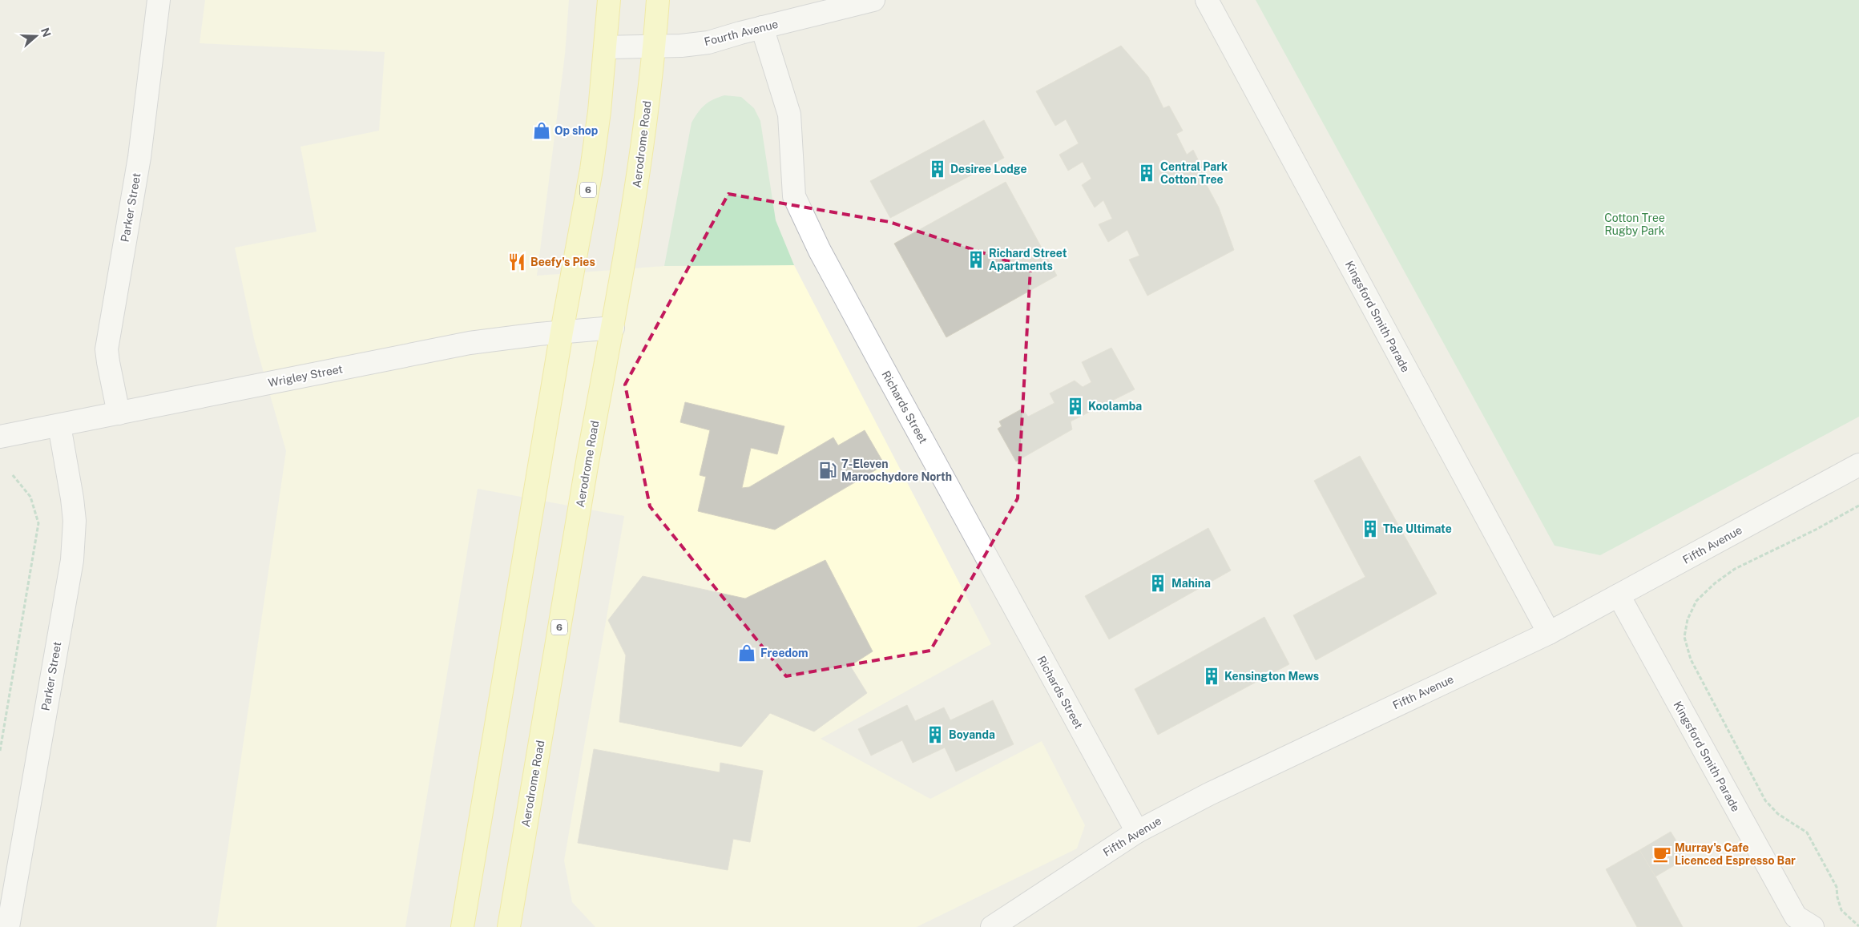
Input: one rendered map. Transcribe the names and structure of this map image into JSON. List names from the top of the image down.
{
  "streets": {
    "main road": ["Aerodrome Road", "6"],
    "street": [
      "Fourth Avenue",
      "Parker Street",
      "Kingsford Smith Parade",
      "Wrigley Street",
      "Richards Street",
      "Fifth Avenue"
    ]
  },
  "crossings": [
    ["Fourth Avenue", "Aerodrome Road"],
    ["Fourth Avenue", "6"],
    ["Fourth Avenue", "Richards Street"],
    ["Aerodrome Road", "Wrigley Street"],
    ["6", "Wrigley Street"],
    ["Parker Street", "Wrigley Street"],
    ["Kingsford Smith Parade", "Fifth Avenue"],
    ["Richards Street", "Fifth Avenue"]
  ],
  "parks": ["Cotton Tree Rugby Park"],
  "places": {
    "shop": ["Op shop", "Freedom"],
    "building": [
      "Desiree Lodge",
      "Central Park Cotton Tree",
      "Richard Street Apartments",
      "Koolamba",
      "The Ultimate",
      "Mahina",
      "Kensington Mews",
      "Boyanda"
    ],
    "restaurant": ["Beefy's Pies"],
    "fuel station": ["7-Eleven Maroochydore North"],
    "cafe": ["Murray's Cafe Licenced Espresso Bar"]
  },
  "north": "right"
}
